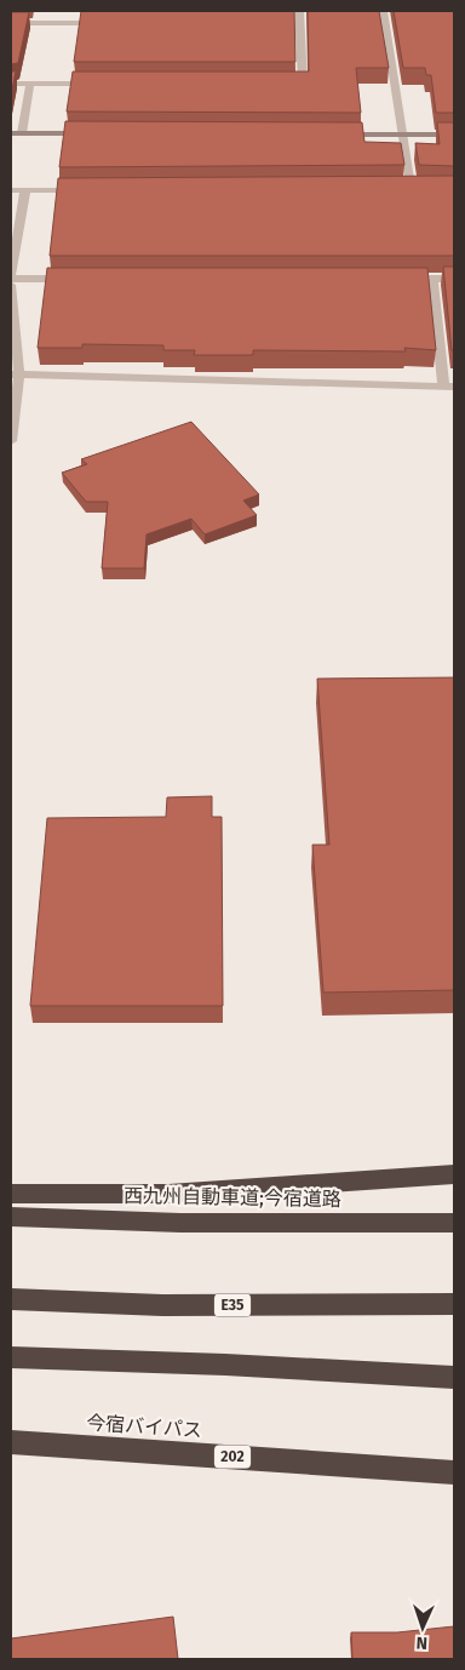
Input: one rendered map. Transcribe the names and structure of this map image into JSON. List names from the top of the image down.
{
  "streets": {
    "highway": [
      "西九州自動車道;今宿道路",
      "E35",
      "今宿バイパス",
      "202"
    ]
  },
  "north": "bottom"
}
